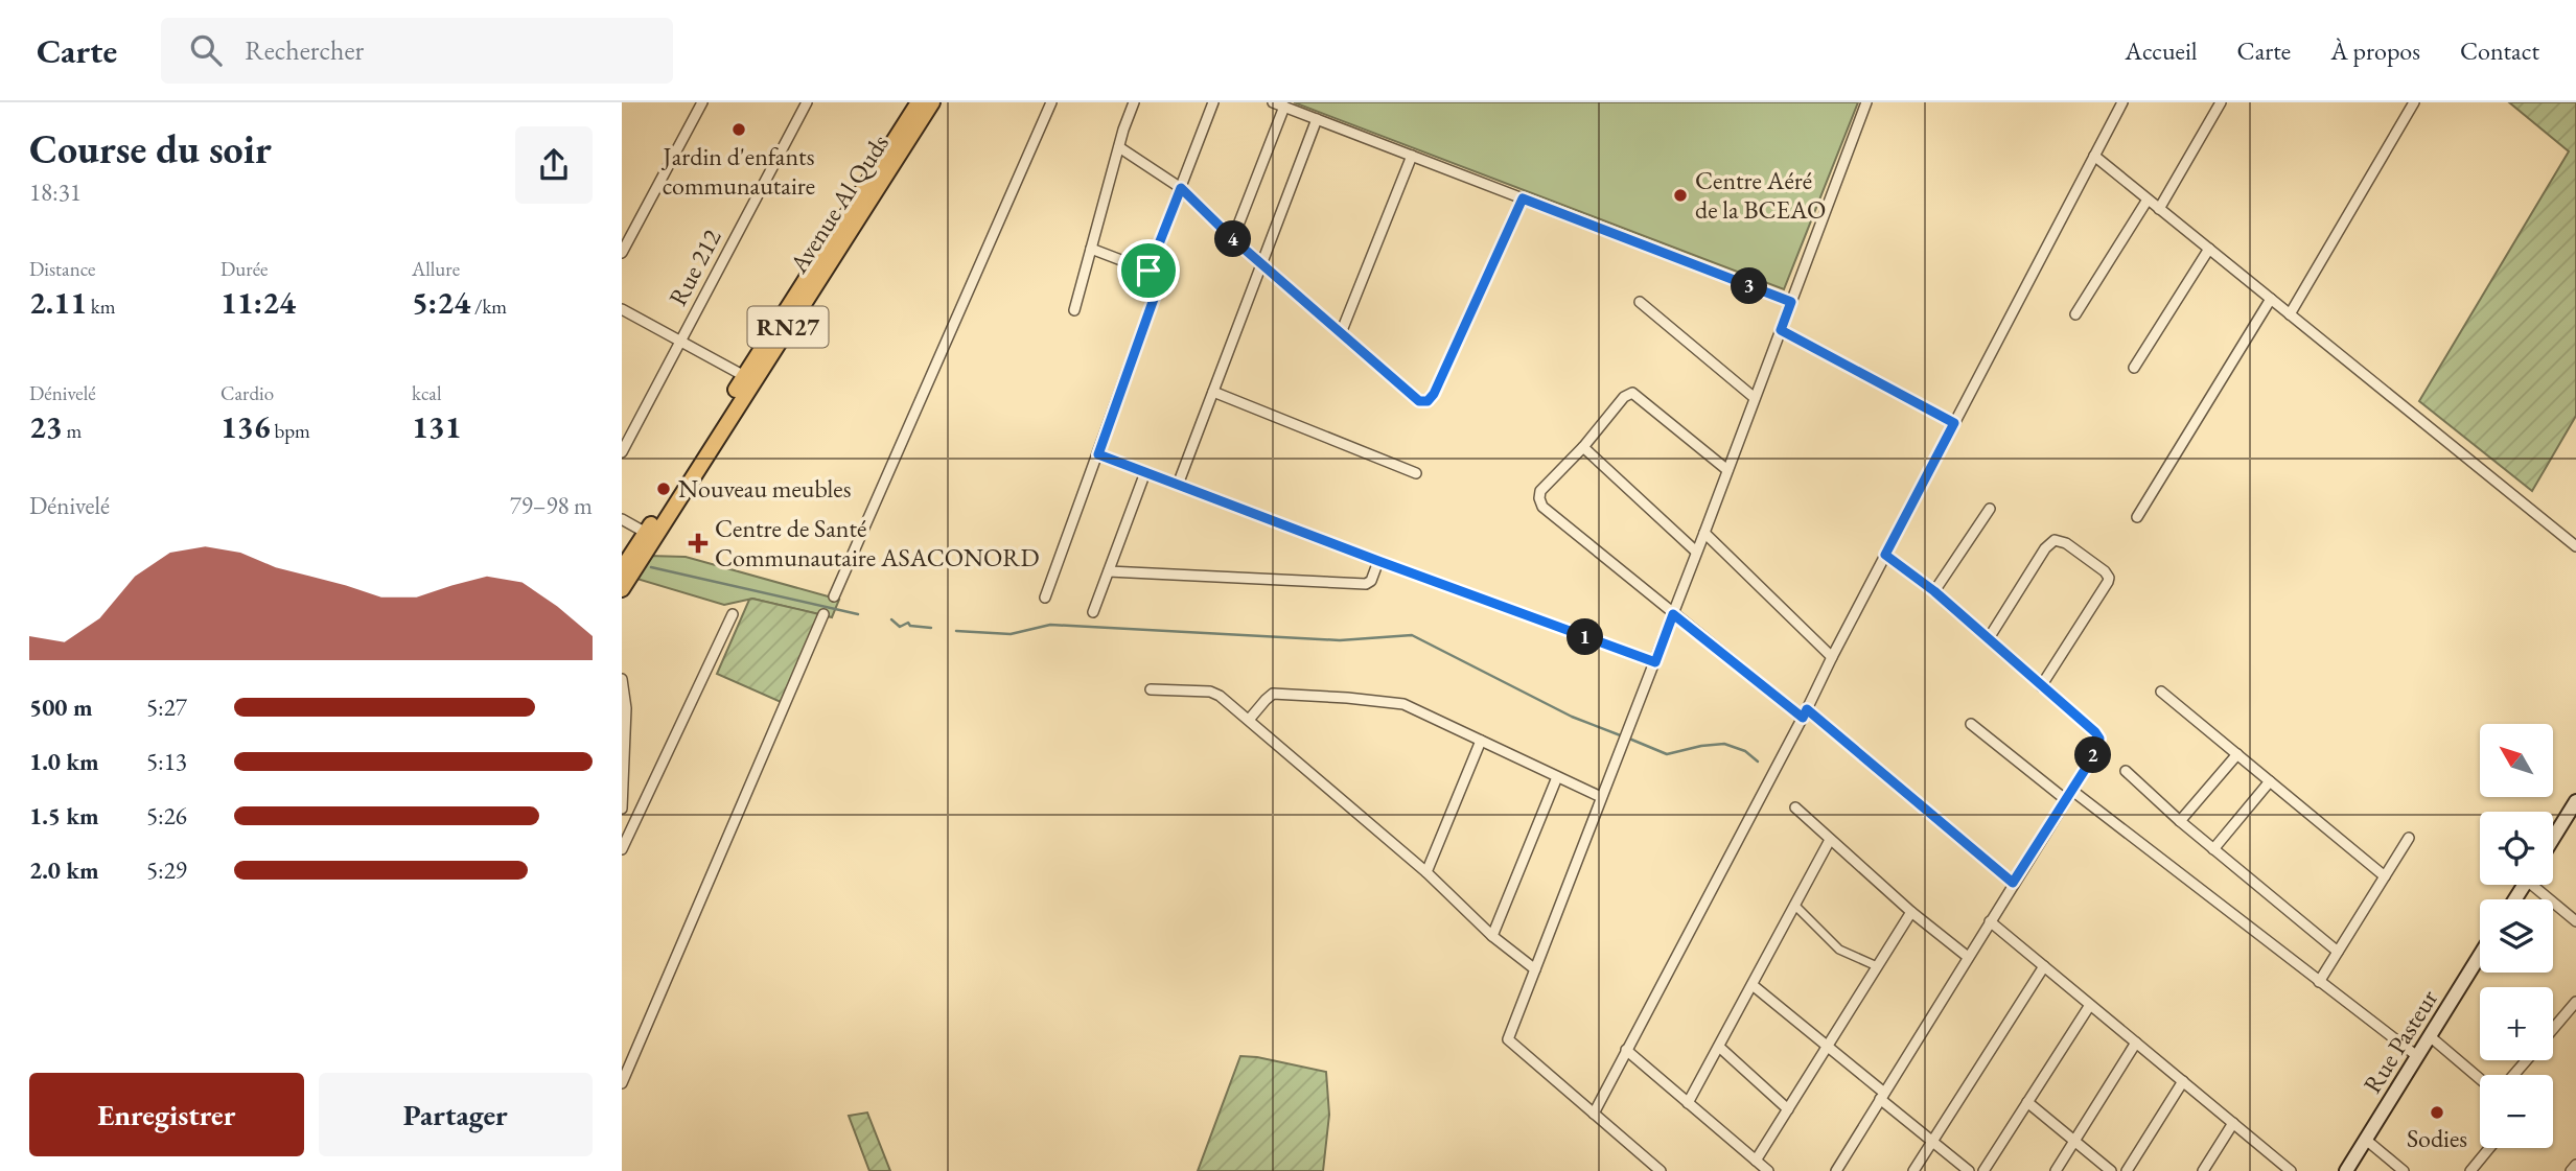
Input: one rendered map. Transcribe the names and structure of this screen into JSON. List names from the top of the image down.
{
  "streets": {
    "main road": ["Avenue Al Quds", "RN27", "Rue Pasteur"],
    "street": ["Rue 212"]
  },
  "places": {
    "other": [
      "Jardin d'enfants communautaire",
      "Centre Aéré de la BCEAO",
      "Nouveau meubles",
      "Sodies"
    ],
    "health": ["Centre de Santé Communautaire ASACONORD"]
  },
  "north": "top left",
  "page": {
    "header": "Carte",
    "search": "Rechercher",
    "nav": [
      "Accueil",
      "Carte",
      "À propos",
      "Contact"
    ],
    "heading": ["Course du soir", "18:31"],
    "pins": [
      "4",
      "3",
      "1",
      "2"
    ],
    "stats": [
      ["Distance", "2.11 km"],
      ["Durée", "11:24"],
      ["Allure", "5:24 /km"],
      ["Dénivelé", "23 m"],
      ["Cardio", "136 bpm"],
      ["kcal", "131"]
    ],
    "chart": ["Dénivelé", "79–98 m"],
    "list": [
      {
        "name": "500 m",
        "note": "5:27"
      },
      {
        "name": "1.0 km",
        "note": "5:13"
      },
      {
        "name": "1.5 km",
        "note": "5:26"
      },
      {
        "name": "2.0 km",
        "note": "5:29"
      }
    ],
    "map_buttons": ["+", "−"],
    "buttons": ["Enregistrer", "Partager"]
  }
}
